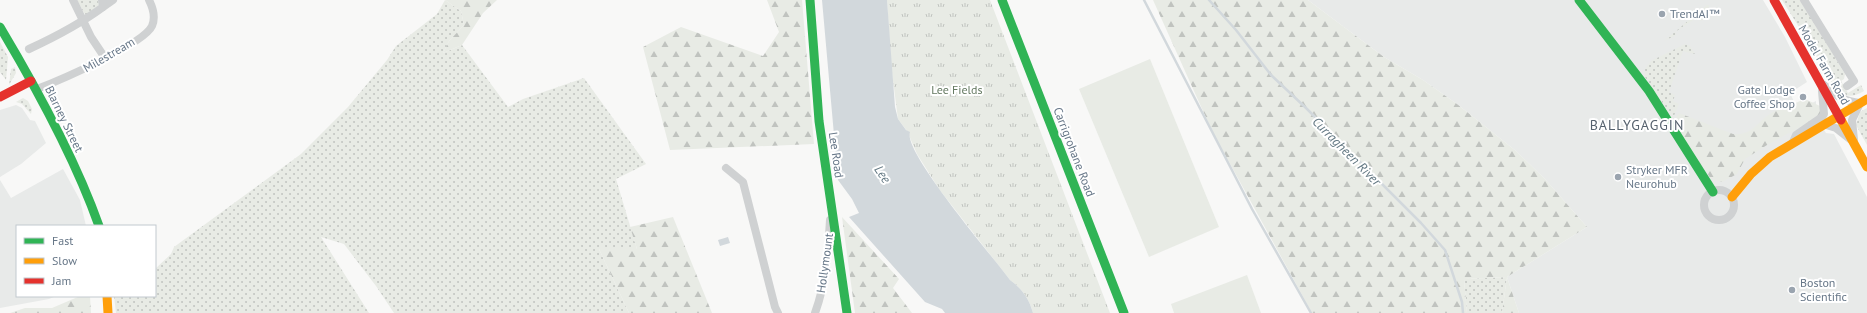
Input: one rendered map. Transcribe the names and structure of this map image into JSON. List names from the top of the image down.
{
  "streets": {
    "main road": [
      "Model Farm Road",
      "Blarney Street",
      "Carrigrohane Road",
      "Lee Road"
    ],
    "street": ["Milestream", "Hollymount"]
  },
  "crossings": [
    ["Milestream", "Blarney Street"],
    ["Lee Road", "Hollymount"]
  ],
  "districts": ["BALLYGAGGIN"],
  "water": ["Curragheen River", "Lee"],
  "parks": ["Lee Fields"],
  "places": [
    "TrendAI™",
    "Gate Lodge Coffee Shop",
    "Stryker MFR Neurohub",
    "Boston Scientific"
  ],
  "legend": ["Fast", "Slow", "Jam"]
}
